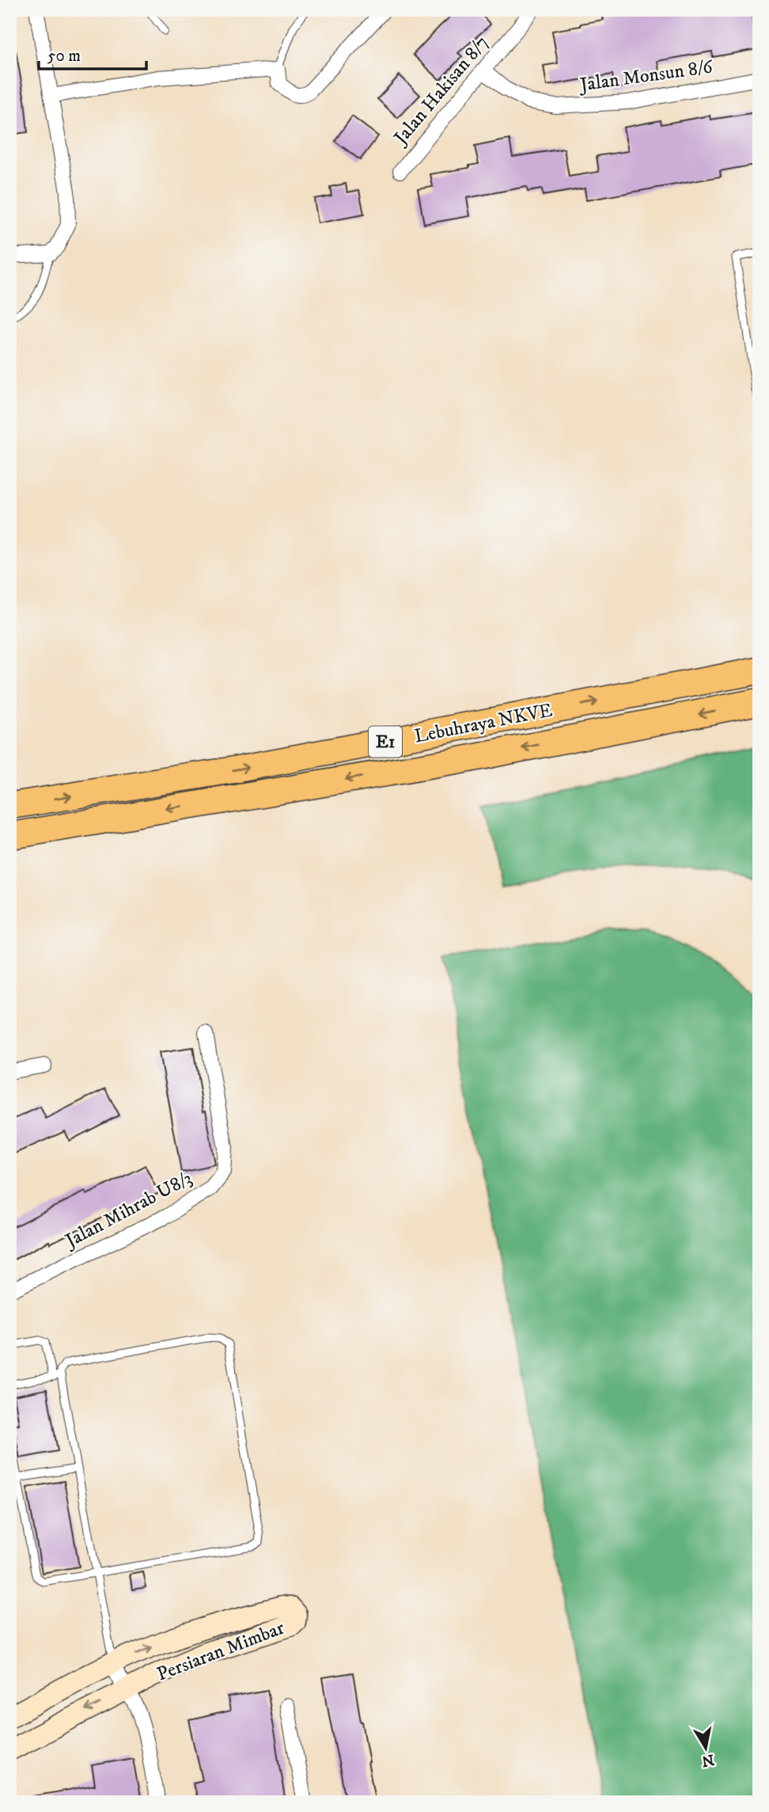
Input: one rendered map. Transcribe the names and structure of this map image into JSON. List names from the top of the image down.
{
  "streets": {
    "highway": ["Lebuhraya NKVE", "E1"],
    "street": [
      "Jalan Monsun 8/6",
      "Jalan Hakisan 8/7",
      "Jalan Mihrab U8/3",
      "Persiaran Mimbar"
    ]
  },
  "crossings": [
    ["Jalan Monsun 8/6", "Jalan Hakisan 8/7"]
  ],
  "scale_bar": "50 m",
  "north": "bottom"
}
